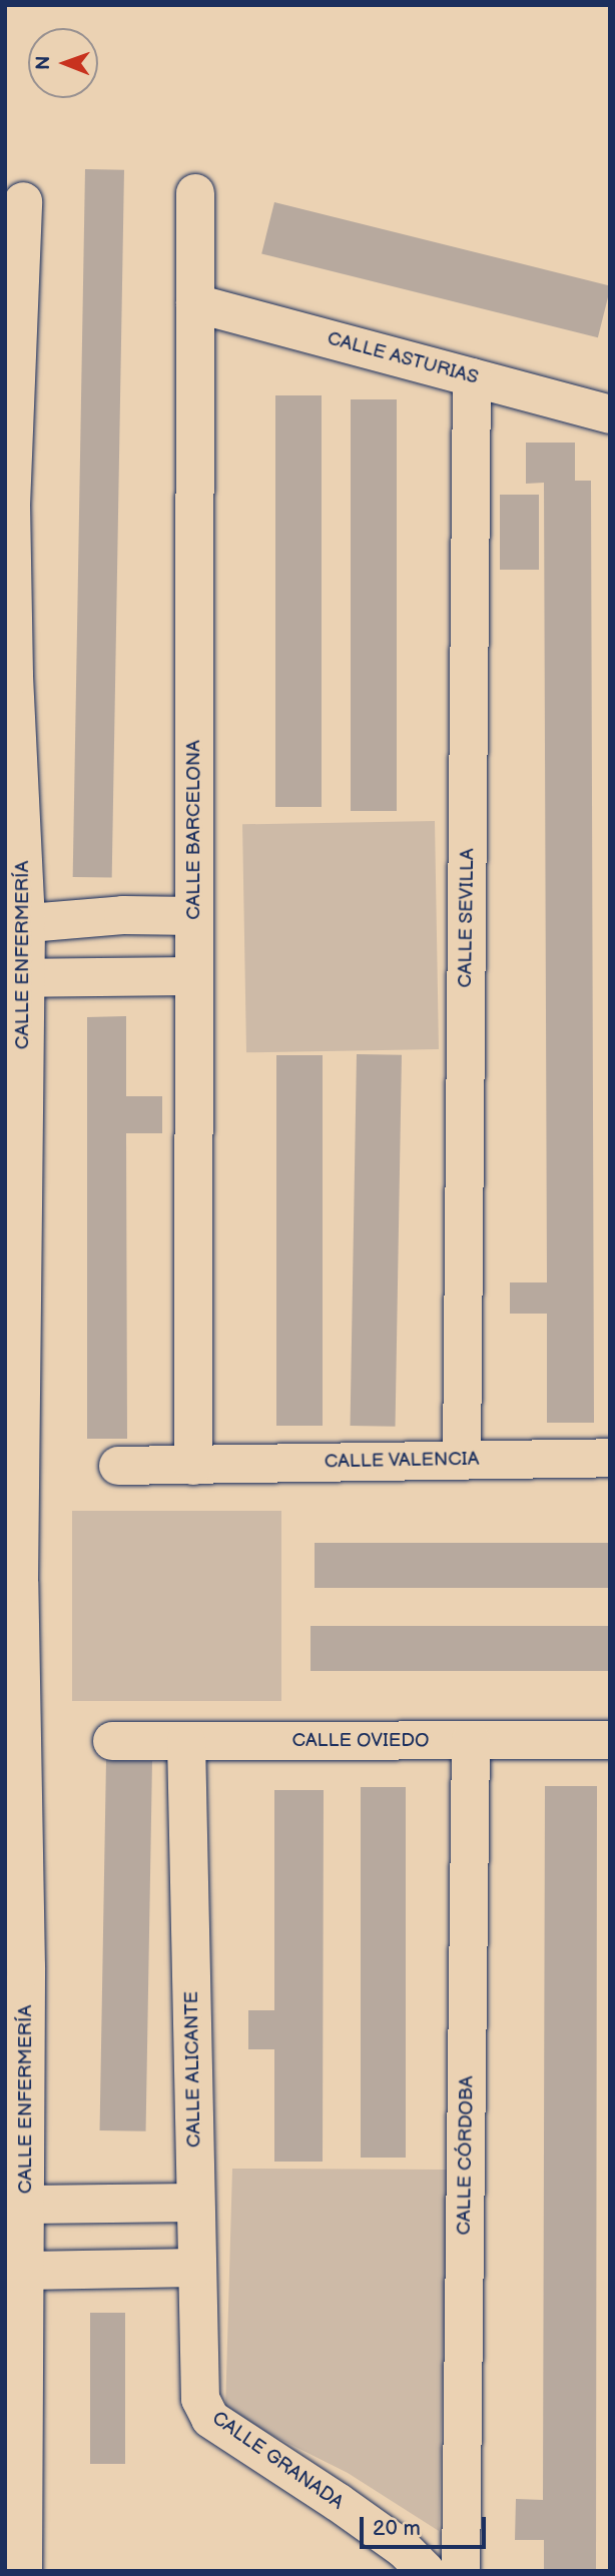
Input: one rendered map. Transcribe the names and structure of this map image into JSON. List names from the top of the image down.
{
  "streets": {
    "street": [
      "CALLE ASTURIAS",
      "CALLE BARCELONA",
      "CALLE SEVILLA",
      "CALLE ENFERMERÍA",
      "CALLE VALENCIA",
      "CALLE OVIEDO",
      "CALLE ALICANTE",
      "CALLE CÓRDOBA",
      "CALLE GRANADA"
    ]
  },
  "crossings": [
    ["CALLE ASTURIAS", "CALLE BARCELONA"],
    ["CALLE ASTURIAS", "CALLE SEVILLA"],
    ["CALLE BARCELONA", "CALLE VALENCIA"],
    ["CALLE SEVILLA", "CALLE VALENCIA"],
    ["CALLE OVIEDO", "CALLE ALICANTE"],
    ["CALLE OVIEDO", "CALLE CÓRDOBA"],
    ["CALLE ALICANTE", "CALLE GRANADA"]
  ],
  "scale_bar": "20 m",
  "north": "left"
}
